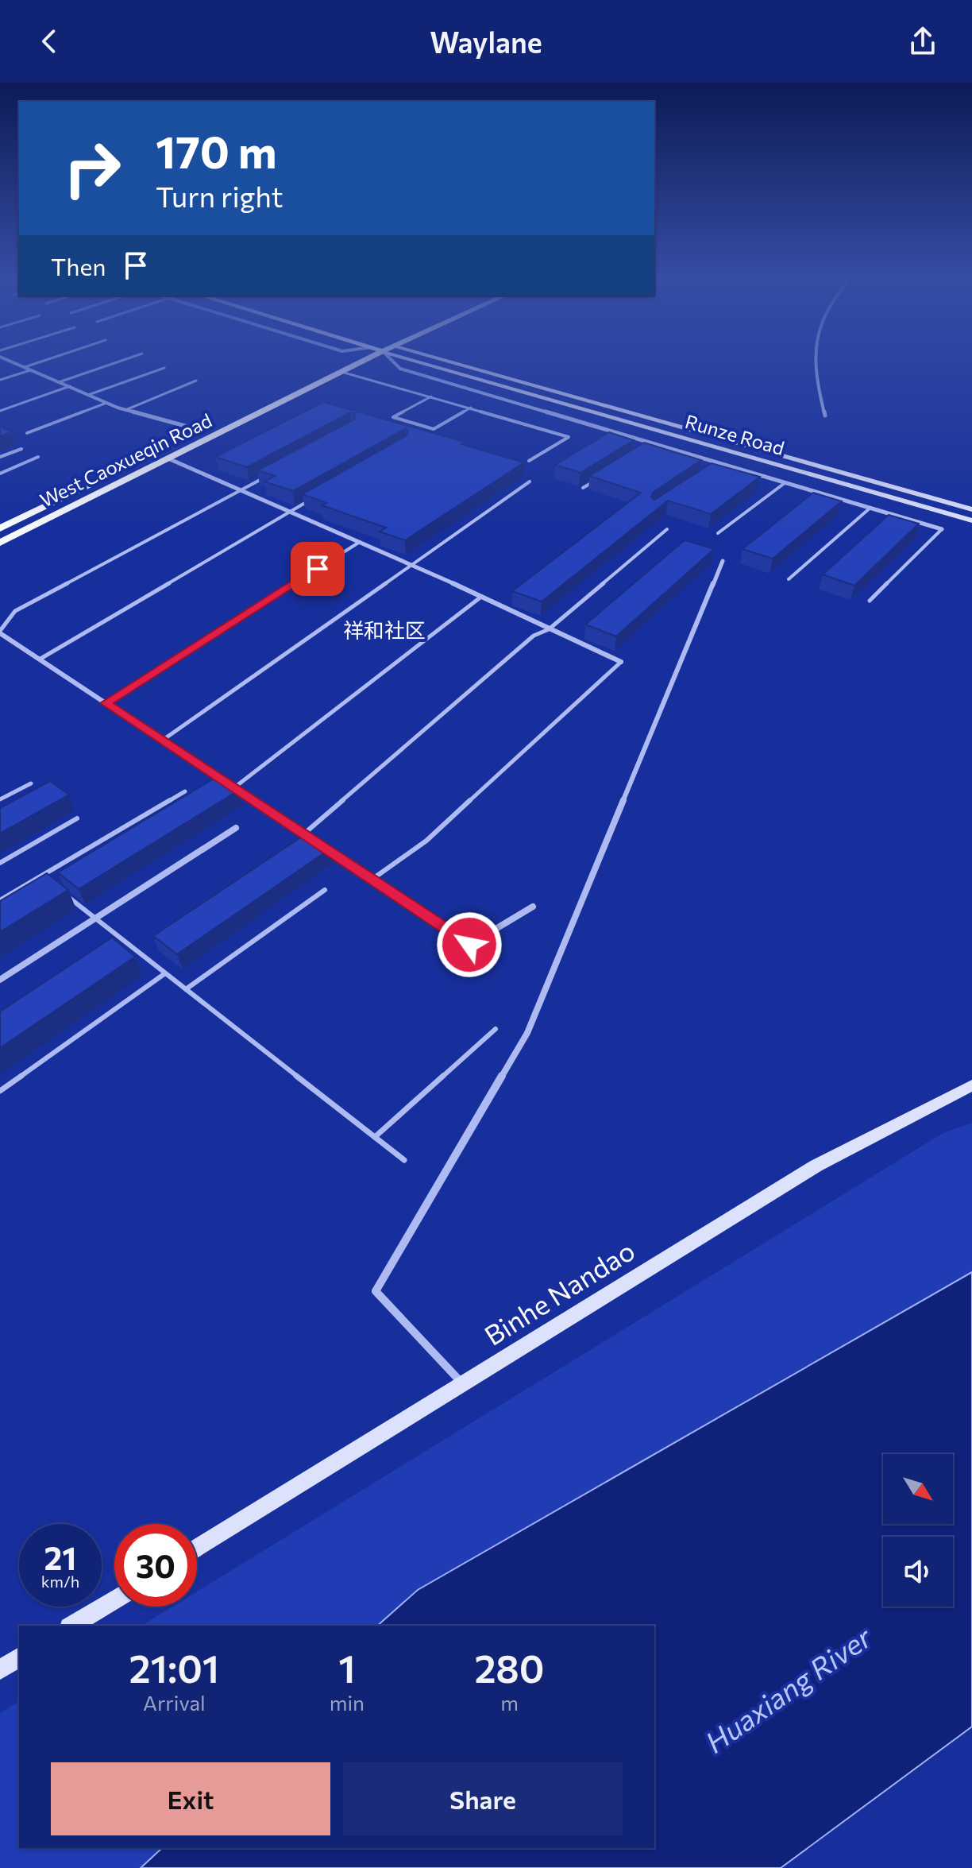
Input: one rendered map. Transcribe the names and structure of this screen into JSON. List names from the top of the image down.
{
  "streets": {
    "main road": ["Runze Road", "West Caoxueqin Road", "Binhe Nandao"]
  },
  "districts": ["祥和社区"],
  "water": ["Huaxiang River"],
  "north": "bottom right",
  "page": {
    "header": "Waylane",
    "turn": ["170 m", "Turn right"],
    "then": "Then",
    "speed": "21 km/h",
    "limit": "30",
    "eta": [
      "21:01",
      "Arrival",
      "1",
      "min",
      "280",
      "m"
    ],
    "buttons": ["Exit", "Share"]
  }
}
